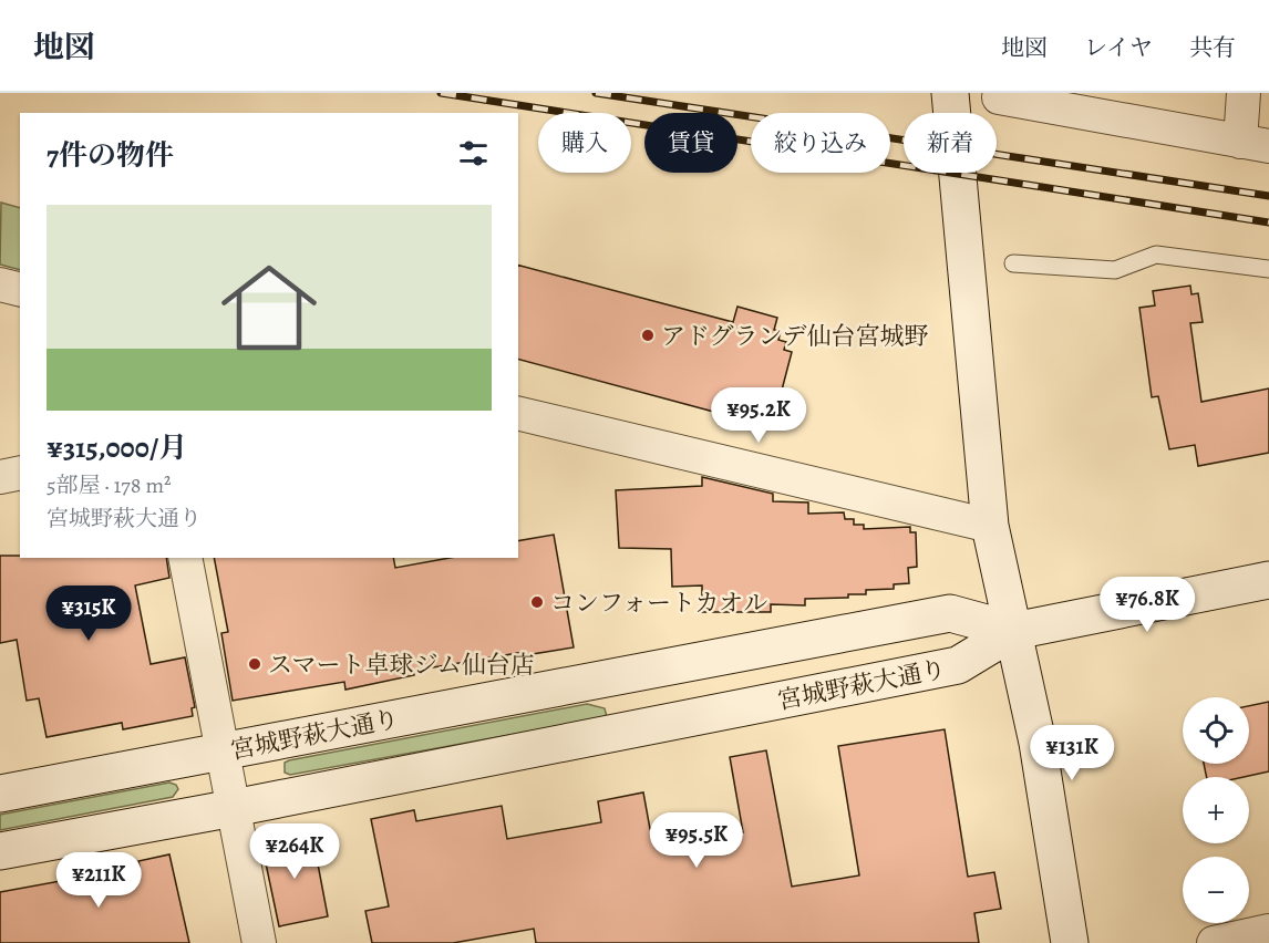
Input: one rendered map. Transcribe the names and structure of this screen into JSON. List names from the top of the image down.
{
  "streets": {
    "street": ["宮城野萩大通り"]
  },
  "places": ["アドグランデ仙台宮城野", "コンフォートカオル", "スマート卓球ジム仙台店"],
  "page": {
    "header": "地図",
    "nav": ["地図", "レイヤ", "共有"],
    "chip": [
      "購入",
      "賃貸",
      "絞り込み",
      "新着"
    ],
    "heading": "7件の物件",
    "list": [
      {
        "name": "¥315,000/月",
        "note": "5部屋 · 178 m² · 宮城野萩大通り"
      }
    ],
    "price": [
      "¥95.2K",
      "¥76.8K",
      "¥315K",
      "¥131K",
      "¥95.5K",
      "¥264K",
      "¥211K"
    ],
    "map_buttons": ["+", "−"]
  }
}
